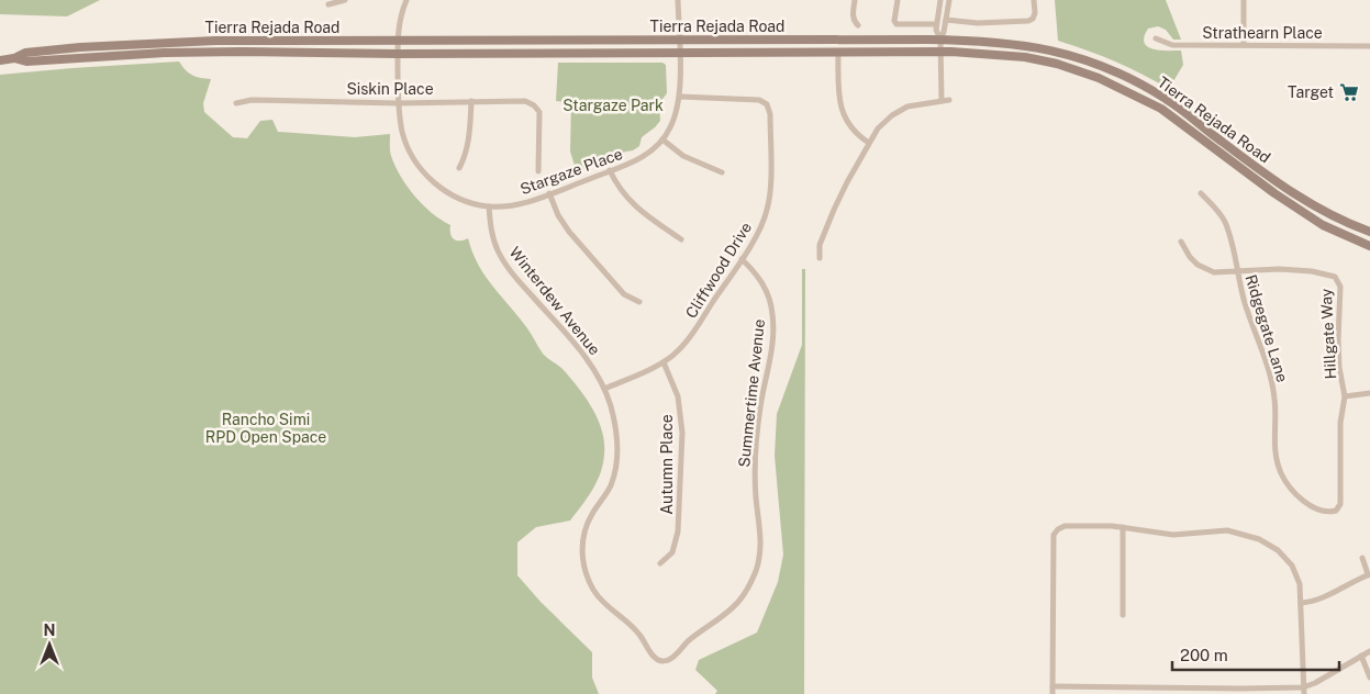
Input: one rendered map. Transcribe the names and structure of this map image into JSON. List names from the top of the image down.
{
  "streets": {
    "main road": ["Tierra Rejada Road"],
    "street": [
      "Strathearn Place",
      "Siskin Place",
      "Stargaze Place",
      "Cliffwood Drive",
      "Winterdew Avenue",
      "Ridgegate Lane",
      "Hillgate Way",
      "Summertime Avenue",
      "Autumn Place"
    ]
  },
  "crossings": [
    ["Tierra Rejada Road", "Stargaze Place"],
    ["Siskin Place", "Stargaze Place"],
    ["Stargaze Place", "Cliffwood Drive"],
    ["Stargaze Place", "Winterdew Avenue"],
    ["Cliffwood Drive", "Winterdew Avenue"],
    ["Cliffwood Drive", "Summertime Avenue"],
    ["Cliffwood Drive", "Autumn Place"],
    ["Winterdew Avenue", "Summertime Avenue"],
    ["Ridgegate Lane", "Hillgate Way"]
  ],
  "parks": ["Stargaze Park", "Rancho Simi RPD Open Space"],
  "places": {
    "supermarket": ["Target"]
  },
  "scale_bar": "200 m",
  "north": "top"
}
